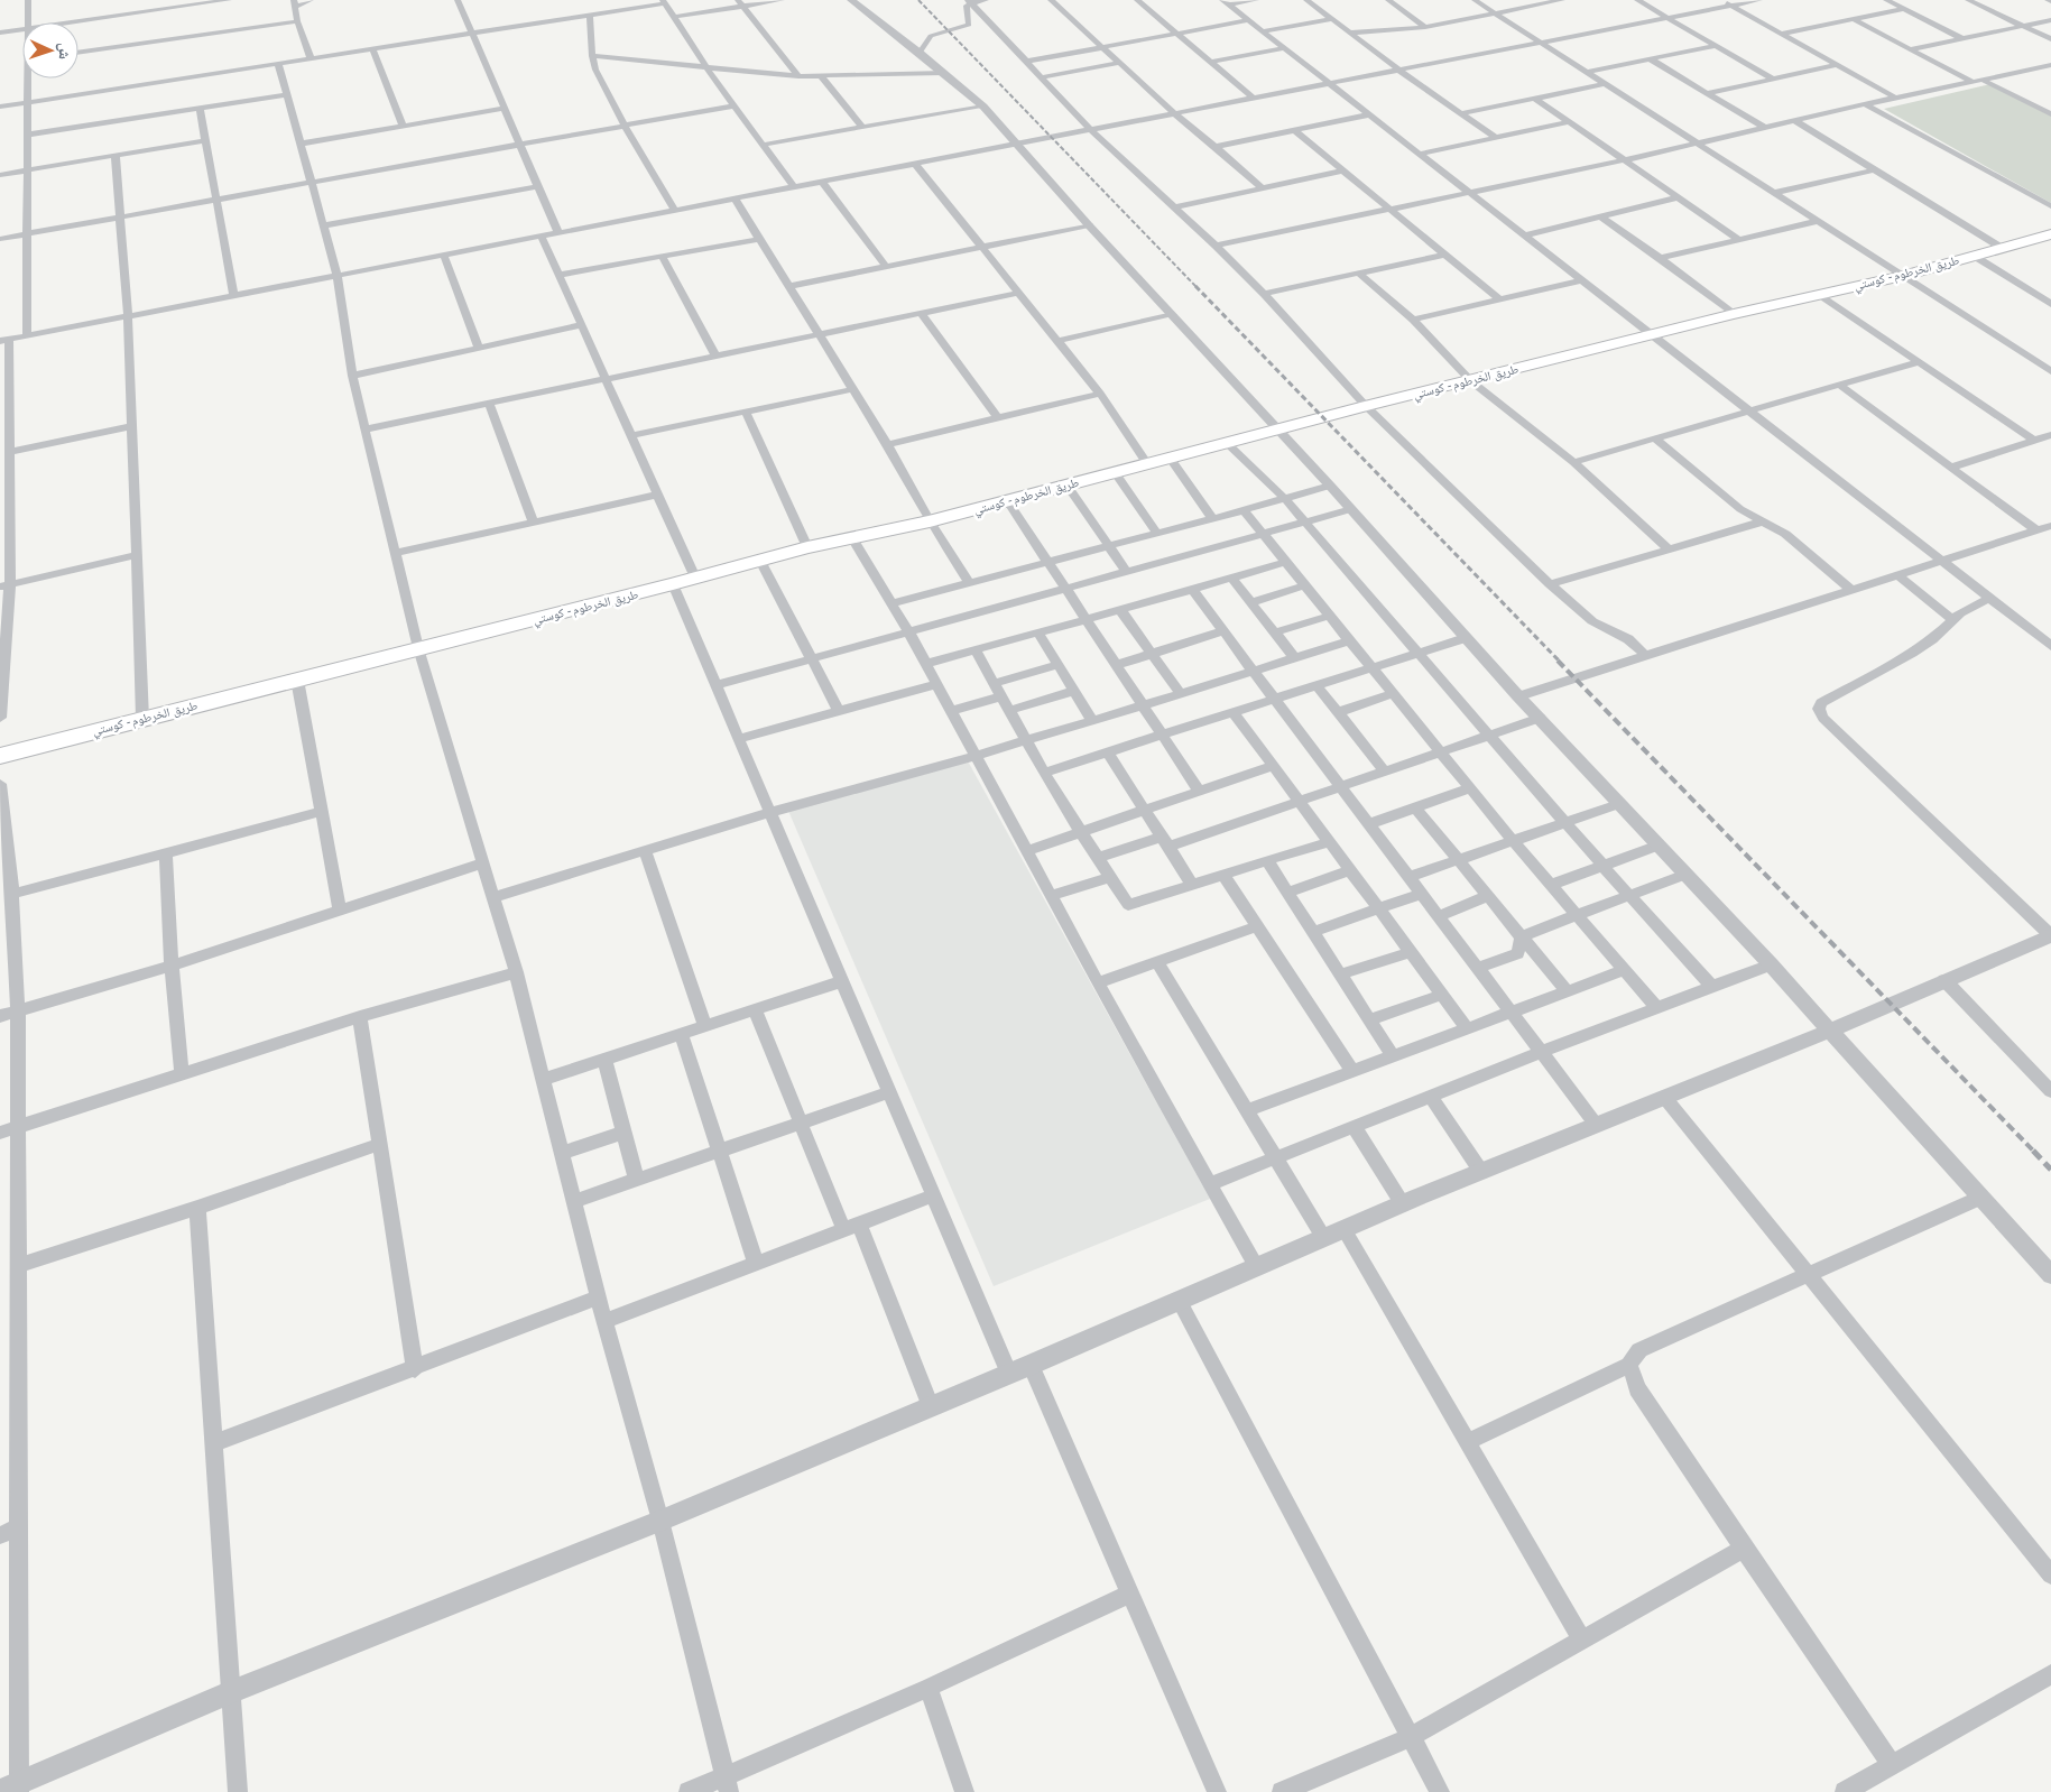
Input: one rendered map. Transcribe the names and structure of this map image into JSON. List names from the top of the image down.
{
  "streets": {
    "highway": ["طريق الخرطوم - كوستي"]
  },
  "north": "right"
}
